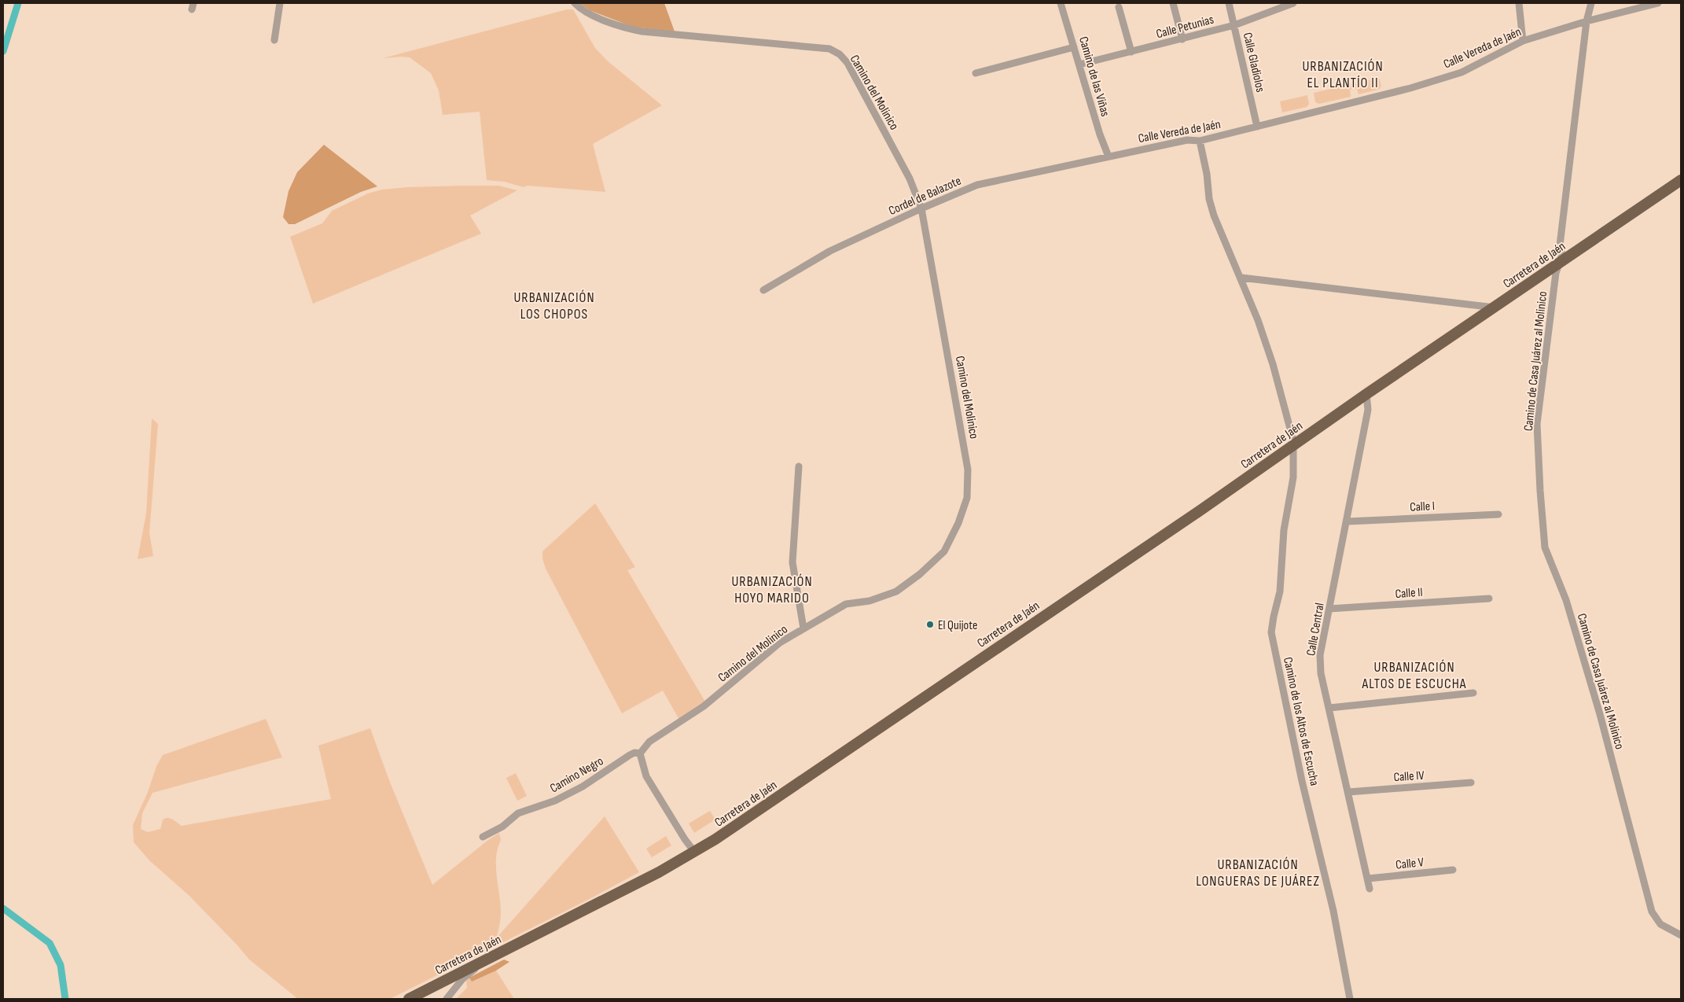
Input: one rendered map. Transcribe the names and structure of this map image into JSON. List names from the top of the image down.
{
  "streets": {
    "highway": ["Carretera de Jaén"],
    "street": [
      "Calle Petunias",
      "Calle Vereda de Jaén",
      "Calle Gladiolos",
      "Camino de las Viñas",
      "Camino del Molinico",
      "Cordel de Balazote",
      "Camino de Casa Juárez al Molinico",
      "Calle I",
      "Calle II",
      "Calle Central",
      "Camino de los Altos de Escucha",
      "Camino Negro",
      "Calle IV",
      "Calle V"
    ]
  },
  "crossings": [
    ["Calle Petunias", "Calle Gladiolos"],
    ["Calle Petunias", "Camino de las Viñas"],
    ["Calle Vereda de Jaén", "Calle Gladiolos"],
    ["Calle Vereda de Jaén", "Camino de las Viñas"],
    ["Calle Vereda de Jaén", "Cordel de Balazote"],
    ["Calle Vereda de Jaén", "Camino de Casa Juárez al Molinico"],
    ["Calle Vereda de Jaén", "Camino de los Altos de Escucha"],
    ["Camino de las Viñas", "Cordel de Balazote"],
    ["Camino del Molinico", "Cordel de Balazote"],
    ["Camino del Molinico", "Camino Negro"],
    ["Carretera de Jaén", "Camino de Casa Juárez al Molinico"],
    ["Carretera de Jaén", "Calle Central"],
    ["Carretera de Jaén", "Camino de los Altos de Escucha"],
    ["Calle I", "Calle Central"],
    ["Calle II", "Calle Central"],
    ["Calle Central", "Calle IV"],
    ["Calle Central", "Calle V"]
  ],
  "districts": [
    "URBANIZACIÓN EL PLANTÍO II",
    "URBANIZACIÓN LOS CHOPOS",
    "URBANIZACIÓN HOYO MARIDO",
    "URBANIZACIÓN ALTOS DE ESCUCHA",
    "URBANIZACIÓN LONGUERAS DE JUÁREZ"
  ],
  "places": ["El Quijote"]
}
